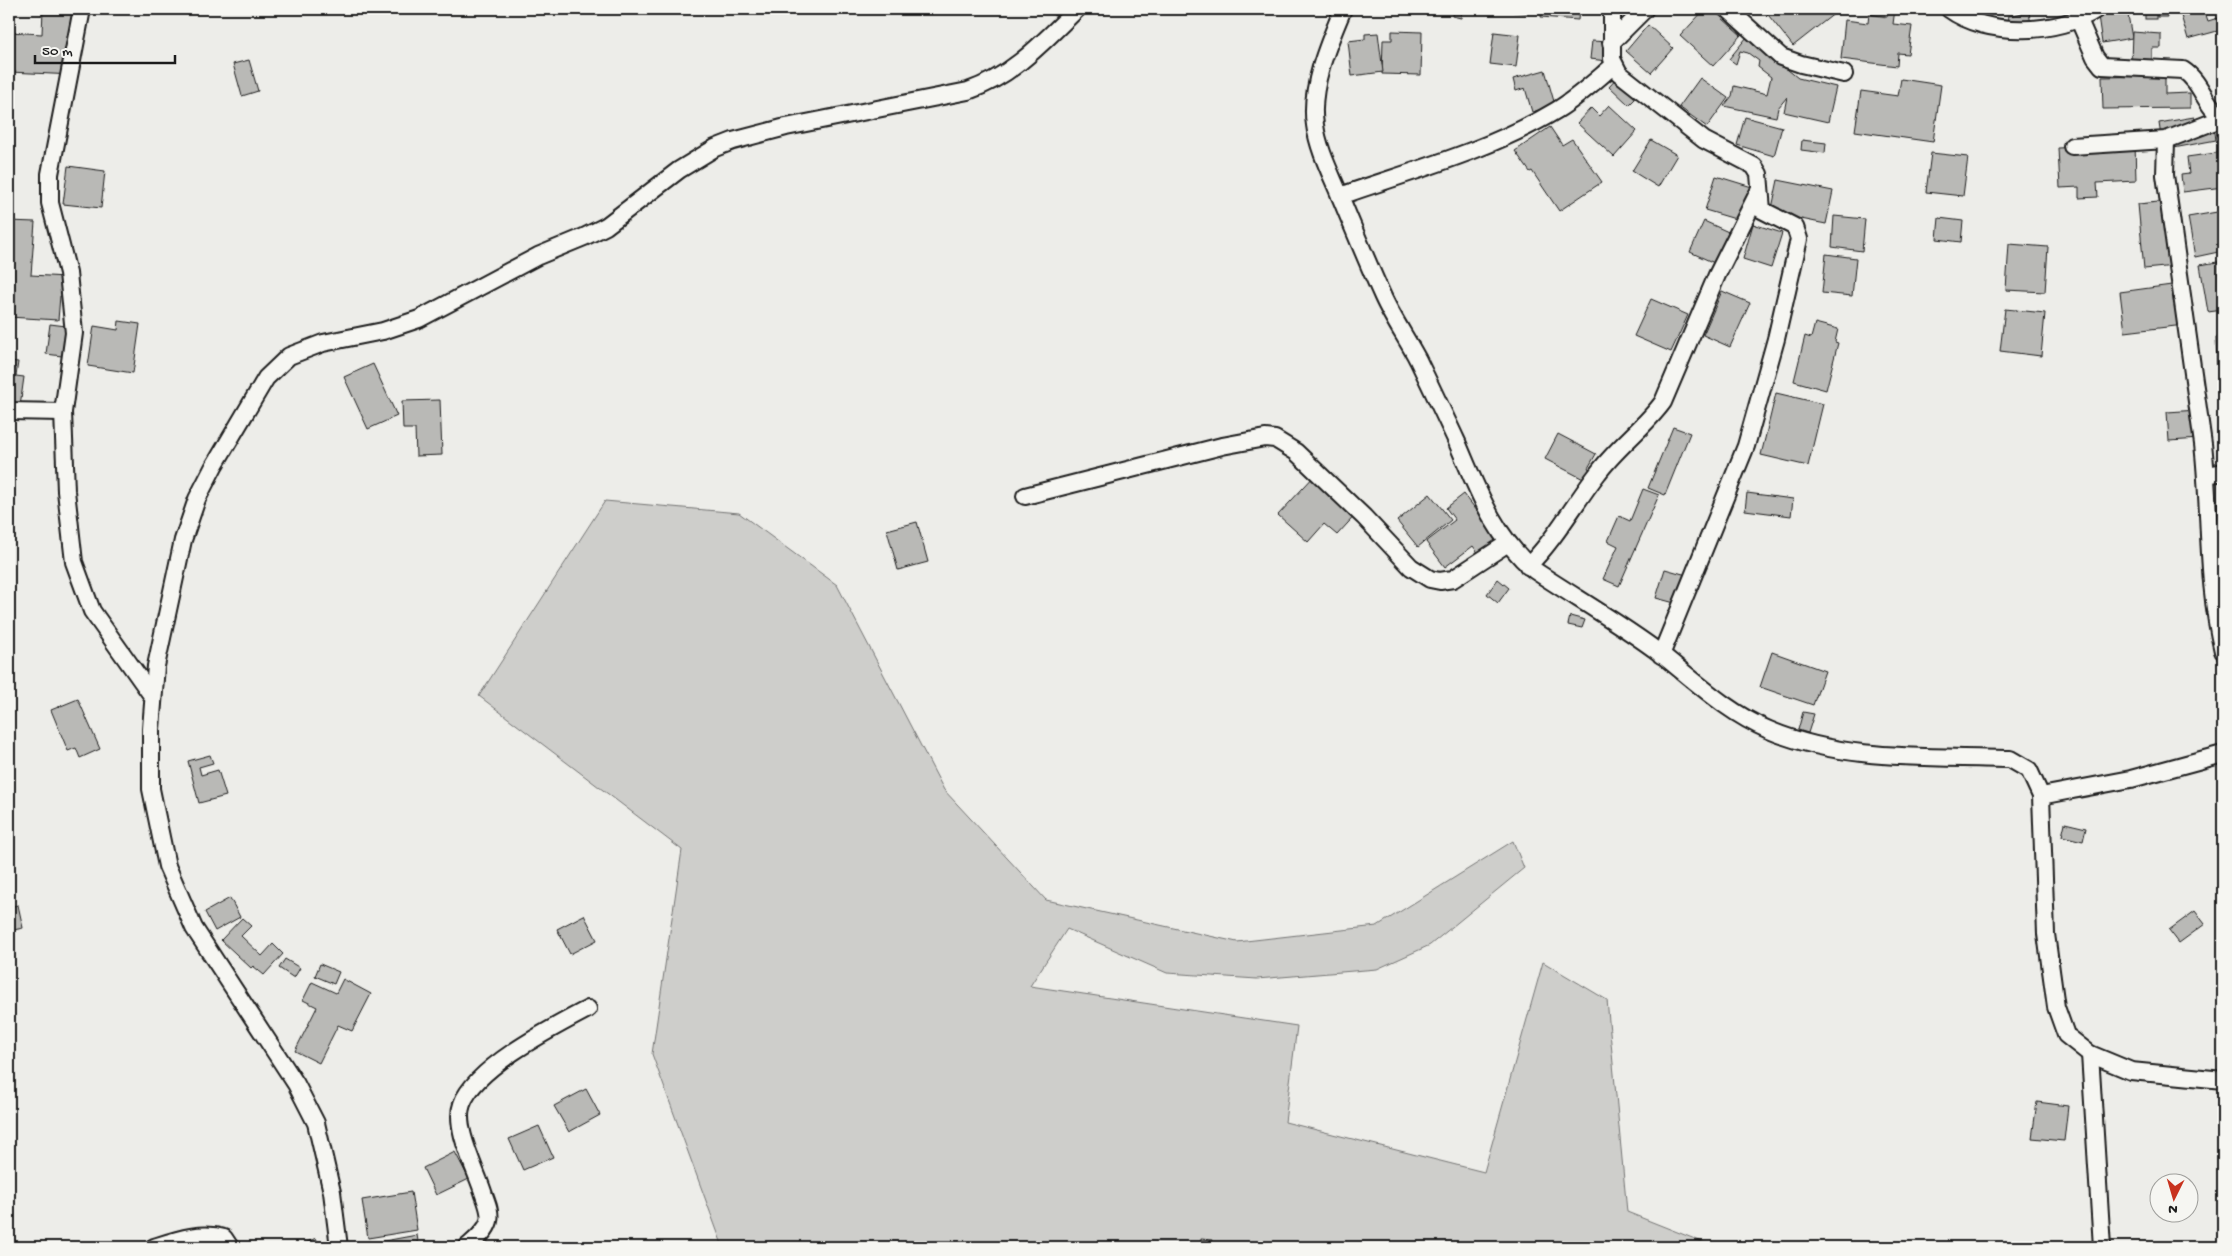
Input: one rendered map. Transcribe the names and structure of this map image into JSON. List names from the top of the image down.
{
  "scale_bar": "50 m",
  "north": "bottom"
}
